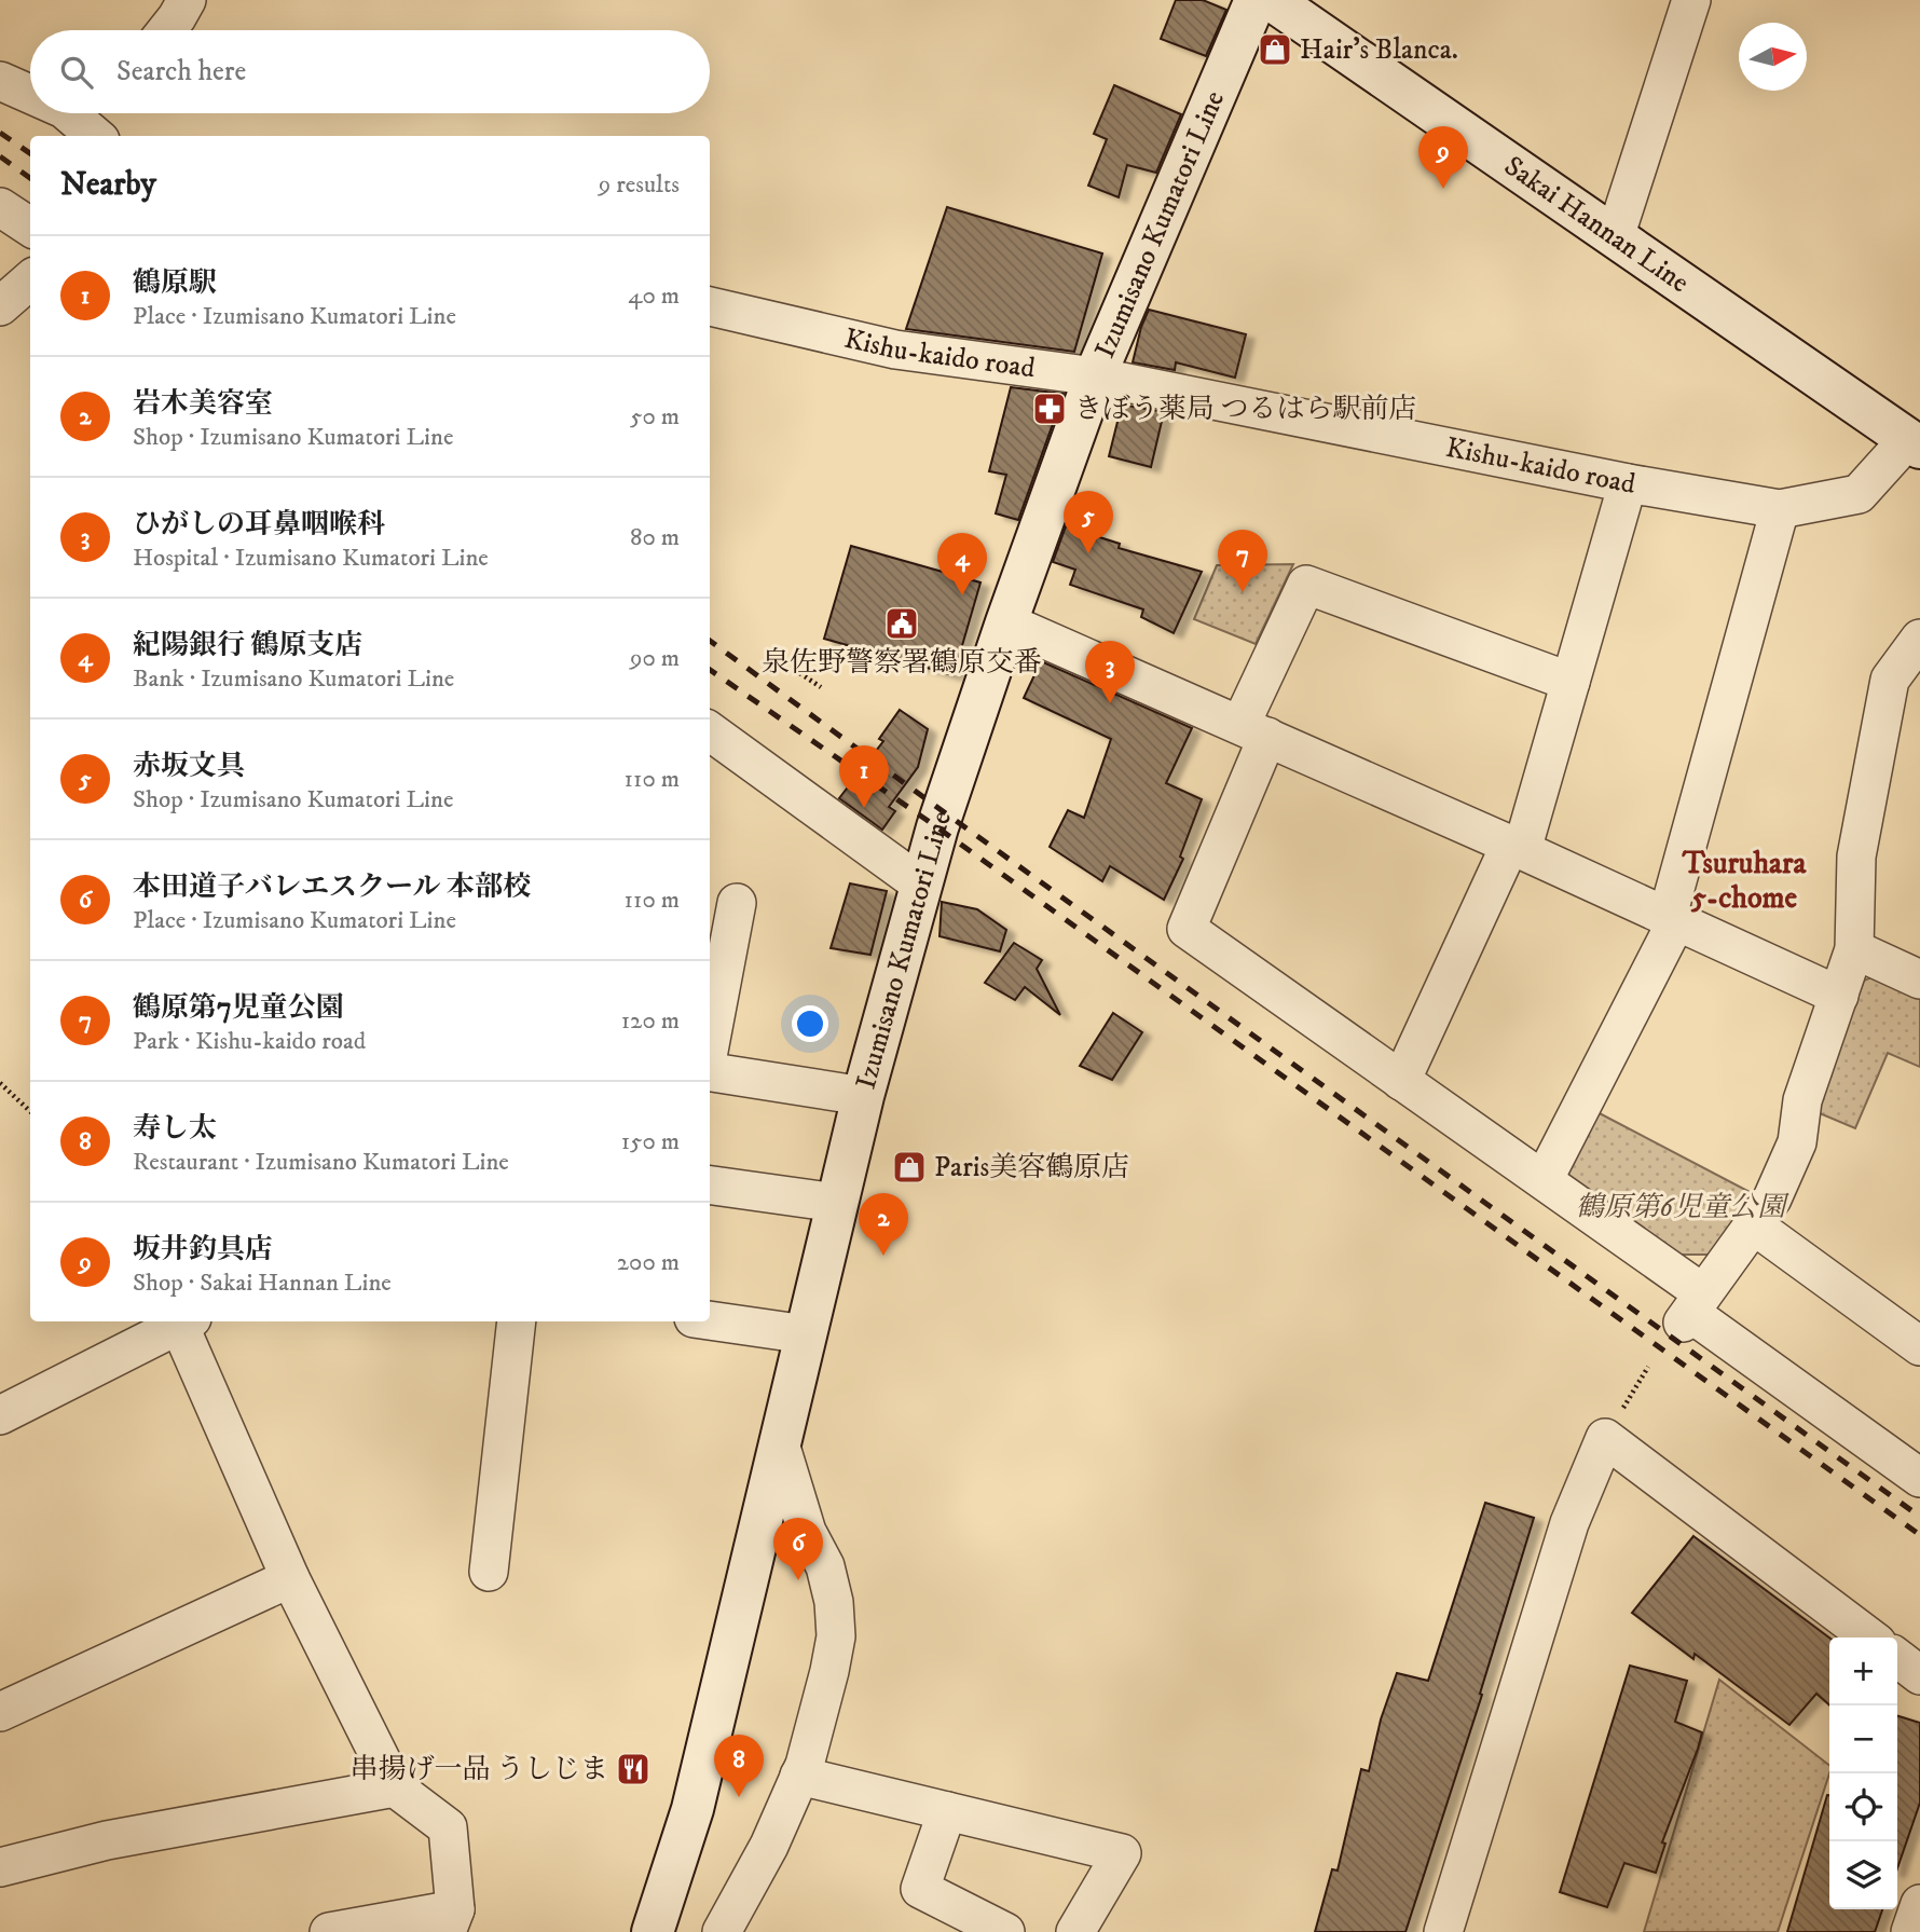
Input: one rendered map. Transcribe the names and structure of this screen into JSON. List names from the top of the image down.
{
  "streets": {
    "main road": ["Izumisano Kumatori Line", "Sakai Hannan Line"],
    "street": ["Kishu-kaido road"]
  },
  "crossings": [
    ["Izumisano Kumatori Line", "Kishu-kaido road"],
    ["Sakai Hannan Line", "Kishu-kaido road"]
  ],
  "districts": ["Tsuruhara 5-chome"],
  "parks": ["鶴原第6児童公園"],
  "places": {
    "shop": ["Hair's Blanca.", "Paris美容鶴原店"],
    "pharmacy": ["きぼう薬局 つるはら駅前店"],
    "public building": ["泉佐野警察署鶴原交番"],
    "restaurant": ["串揚げ一品 うしじま"]
  },
  "north": "right",
  "page": {
    "search": "Search here",
    "pins": [
      "9",
      "5",
      "7",
      "4",
      "3",
      "1",
      "2",
      "6",
      "8"
    ],
    "heading": ["Nearby", "9 results"],
    "list": [
      {
        "mark": "1",
        "name": "鶴原駅",
        "note": "Place · Izumisano Kumatori Line",
        "value": "40 m"
      },
      {
        "mark": "2",
        "name": "岩木美容室",
        "note": "Shop · Izumisano Kumatori Line",
        "value": "50 m"
      },
      {
        "mark": "3",
        "name": "ひがしの耳鼻咽喉科",
        "note": "Hospital · Izumisano Kumatori Line",
        "value": "80 m"
      },
      {
        "mark": "4",
        "name": "紀陽銀行 鶴原支店",
        "note": "Bank · Izumisano Kumatori Line",
        "value": "90 m"
      },
      {
        "mark": "5",
        "name": "赤坂文具",
        "note": "Shop · Izumisano Kumatori Line",
        "value": "110 m"
      },
      {
        "mark": "6",
        "name": "本田道子バレエスクール 本部校",
        "note": "Place · Izumisano Kumatori Line",
        "value": "110 m"
      },
      {
        "mark": "7",
        "name": "鶴原第7児童公園",
        "note": "Park · Kishu-kaido road",
        "value": "120 m"
      },
      {
        "mark": "8",
        "name": "寿し太",
        "note": "Restaurant · Izumisano Kumatori Line",
        "value": "150 m"
      },
      {
        "mark": "9",
        "name": "坂井釣具店",
        "note": "Shop · Sakai Hannan Line",
        "value": "200 m"
      }
    ],
    "map_buttons": ["+", "−"]
  }
}
